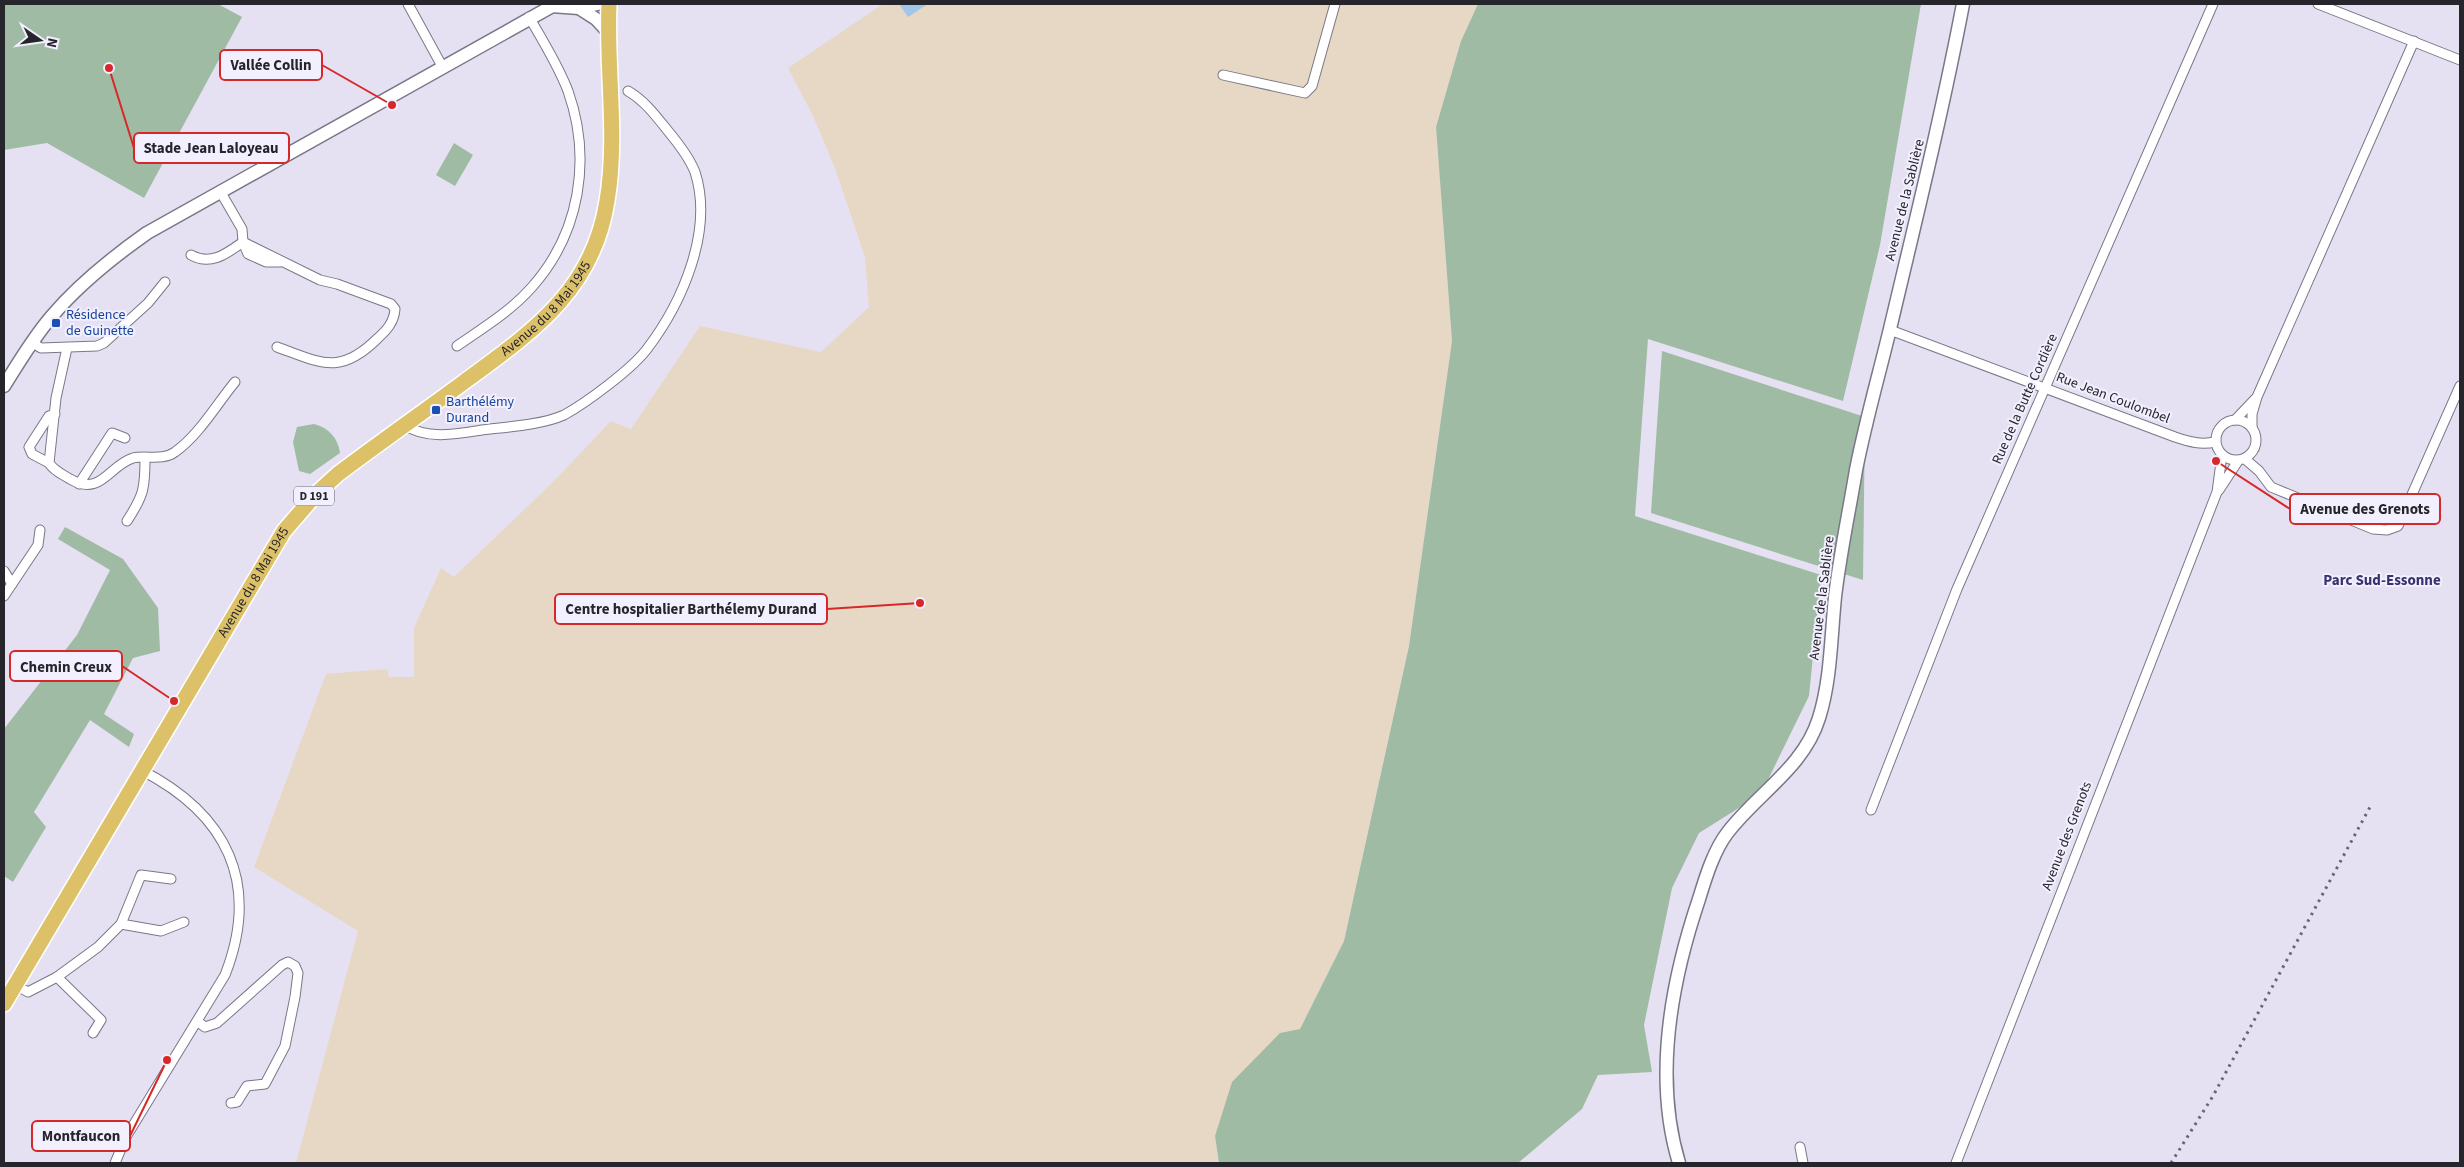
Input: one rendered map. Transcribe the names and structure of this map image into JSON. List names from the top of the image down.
{
  "streets": {
    "main road": ["Avenue de la Sablière", "Avenue du 8 Mai 1945", "D 191"],
    "street": ["Rue Jean Coulombel", "Rue de la Butte Cordière", "Avenue des Grenots"]
  },
  "crossings": [
    ["Avenue de la Sablière", "Rue Jean Coulombel"],
    ["Rue Jean Coulombel", "Rue de la Butte Cordière"],
    ["Rue Jean Coulombel", "Avenue des Grenots"]
  ],
  "districts": ["Parc Sud-Essonne"],
  "places": {
    "other": [
      "Stade Jean Laloyeau",
      "Vallée Collin",
      "Avenue des Grenots",
      "Centre hospitalier Barthélemy Durand",
      "Chemin Creux",
      "Montfaucon"
    ],
    "transit": ["Résidence de Guinette", "Barthélémy Durand"]
  },
  "north": "right"
}
